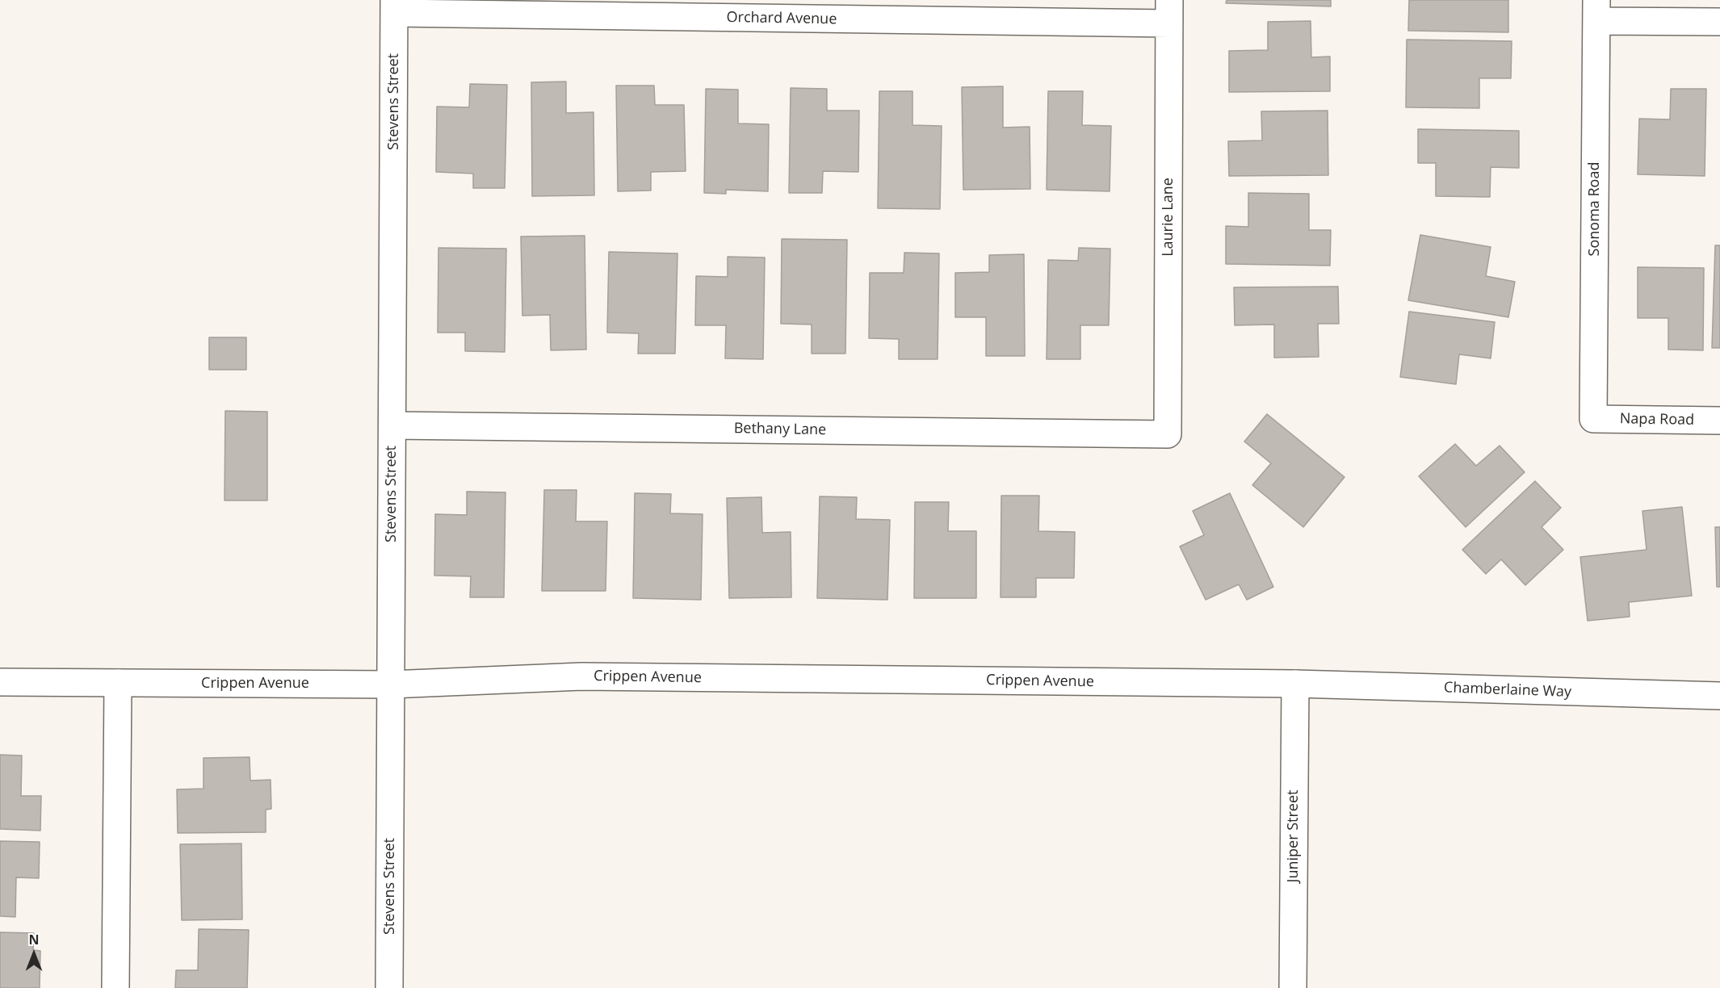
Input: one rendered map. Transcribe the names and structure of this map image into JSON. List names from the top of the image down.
{
  "streets": {
    "street": [
      "Orchard Avenue",
      "Stevens Street",
      "Sonoma Road",
      "Laurie Lane",
      "Napa Road",
      "Bethany Lane",
      "Crippen Avenue",
      "Chamberlaine Way",
      "Juniper Street"
    ]
  },
  "crossings": [
    ["Orchard Avenue", "Stevens Street"],
    ["Orchard Avenue", "Laurie Lane"],
    ["Stevens Street", "Bethany Lane"],
    ["Stevens Street", "Crippen Avenue"],
    ["Sonoma Road", "Napa Road"],
    ["Laurie Lane", "Bethany Lane"],
    ["Crippen Avenue", "Chamberlaine Way"],
    ["Crippen Avenue", "Juniper Street"],
    ["Chamberlaine Way", "Juniper Street"]
  ],
  "north": "top"
}
